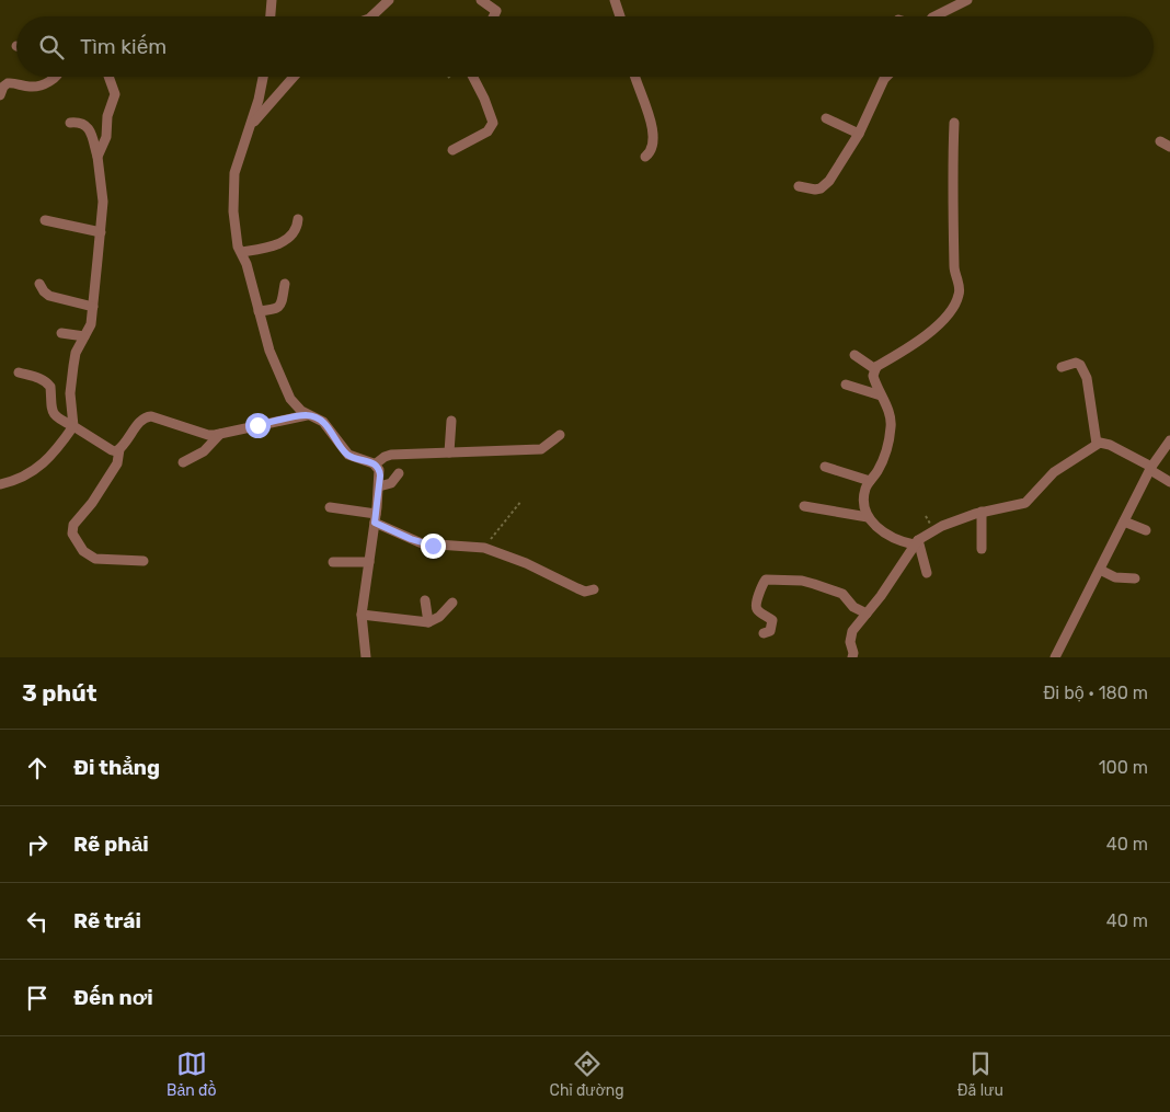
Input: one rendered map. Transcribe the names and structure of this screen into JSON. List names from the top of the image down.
{
  "page": {
    "search": "Tìm kiếm",
    "heading": ["3 phút", "Đi bộ · 180 m"],
    "list": [
      ["Đi thẳng", "100 m"],
      ["Rẽ phải", "40 m"],
      ["Rẽ trái", "40 m"],
      "Đến nơi"
    ],
    "nav": ["Bản đồ", "Chỉ đường", "Đã lưu"]
  }
}
